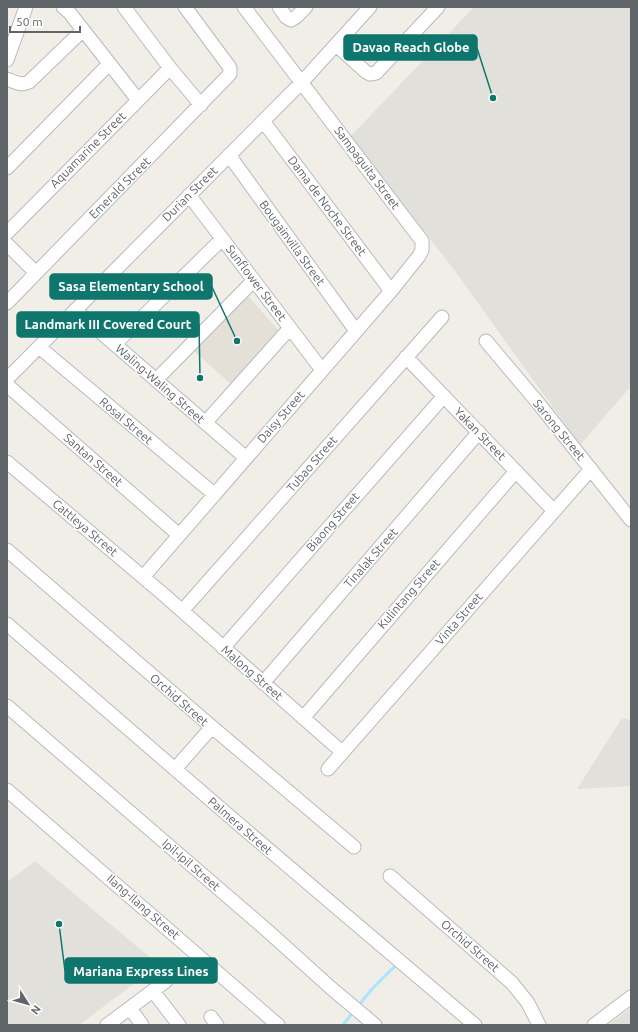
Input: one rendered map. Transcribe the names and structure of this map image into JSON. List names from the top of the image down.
{
  "streets": {
    "street": [
      "Aquamarine Street",
      "Sampaguita Street",
      "Emerald Street",
      "Durian Street",
      "Dama de Noche Street",
      "Bougainvilla Street",
      "Sunflower Street",
      "Waling-Waling Street",
      "Daisy Street",
      "Rosal Street",
      "Sarong Street",
      "Yakan Street",
      "Santan Street",
      "Tubao Street",
      "Biaong Street",
      "Cattleya Street",
      "Tinalak Street",
      "Kulintang Street",
      "Vinta Street",
      "Malong Street",
      "Orchid Street",
      "Palmera Street",
      "Ipil-Ipil Street",
      "Ilang-Ilang Street"
    ]
  },
  "crossings": [
    ["Sampaguita Street", "Durian Street"],
    ["Sampaguita Street", "Daisy Street"],
    ["Durian Street", "Dama de Noche Street"],
    ["Durian Street", "Bougainvilla Street"],
    ["Durian Street", "Sunflower Street"],
    ["Durian Street", "Waling-Waling Street"],
    ["Durian Street", "Rosal Street"],
    ["Dama de Noche Street", "Daisy Street"],
    ["Bougainvilla Street", "Daisy Street"],
    ["Sunflower Street", "Daisy Street"],
    ["Waling-Waling Street", "Daisy Street"],
    ["Daisy Street", "Rosal Street"],
    ["Daisy Street", "Santan Street"],
    ["Daisy Street", "Cattleya Street"],
    ["Sarong Street", "Vinta Street"],
    ["Yakan Street", "Tubao Street"],
    ["Yakan Street", "Biaong Street"],
    ["Yakan Street", "Tinalak Street"],
    ["Yakan Street", "Kulintang Street"],
    ["Yakan Street", "Vinta Street"],
    ["Tubao Street", "Malong Street"],
    ["Biaong Street", "Malong Street"],
    ["Cattleya Street", "Malong Street"],
    ["Tinalak Street", "Malong Street"],
    ["Kulintang Street", "Malong Street"],
    ["Vinta Street", "Malong Street"]
  ],
  "places": [
    "Davao Reach Globe",
    "Sasa Elementary School",
    "Landmark III Covered Court",
    "Mariana Express Lines"
  ],
  "scale_bar": "50 m",
  "north": "bottom right"
}
